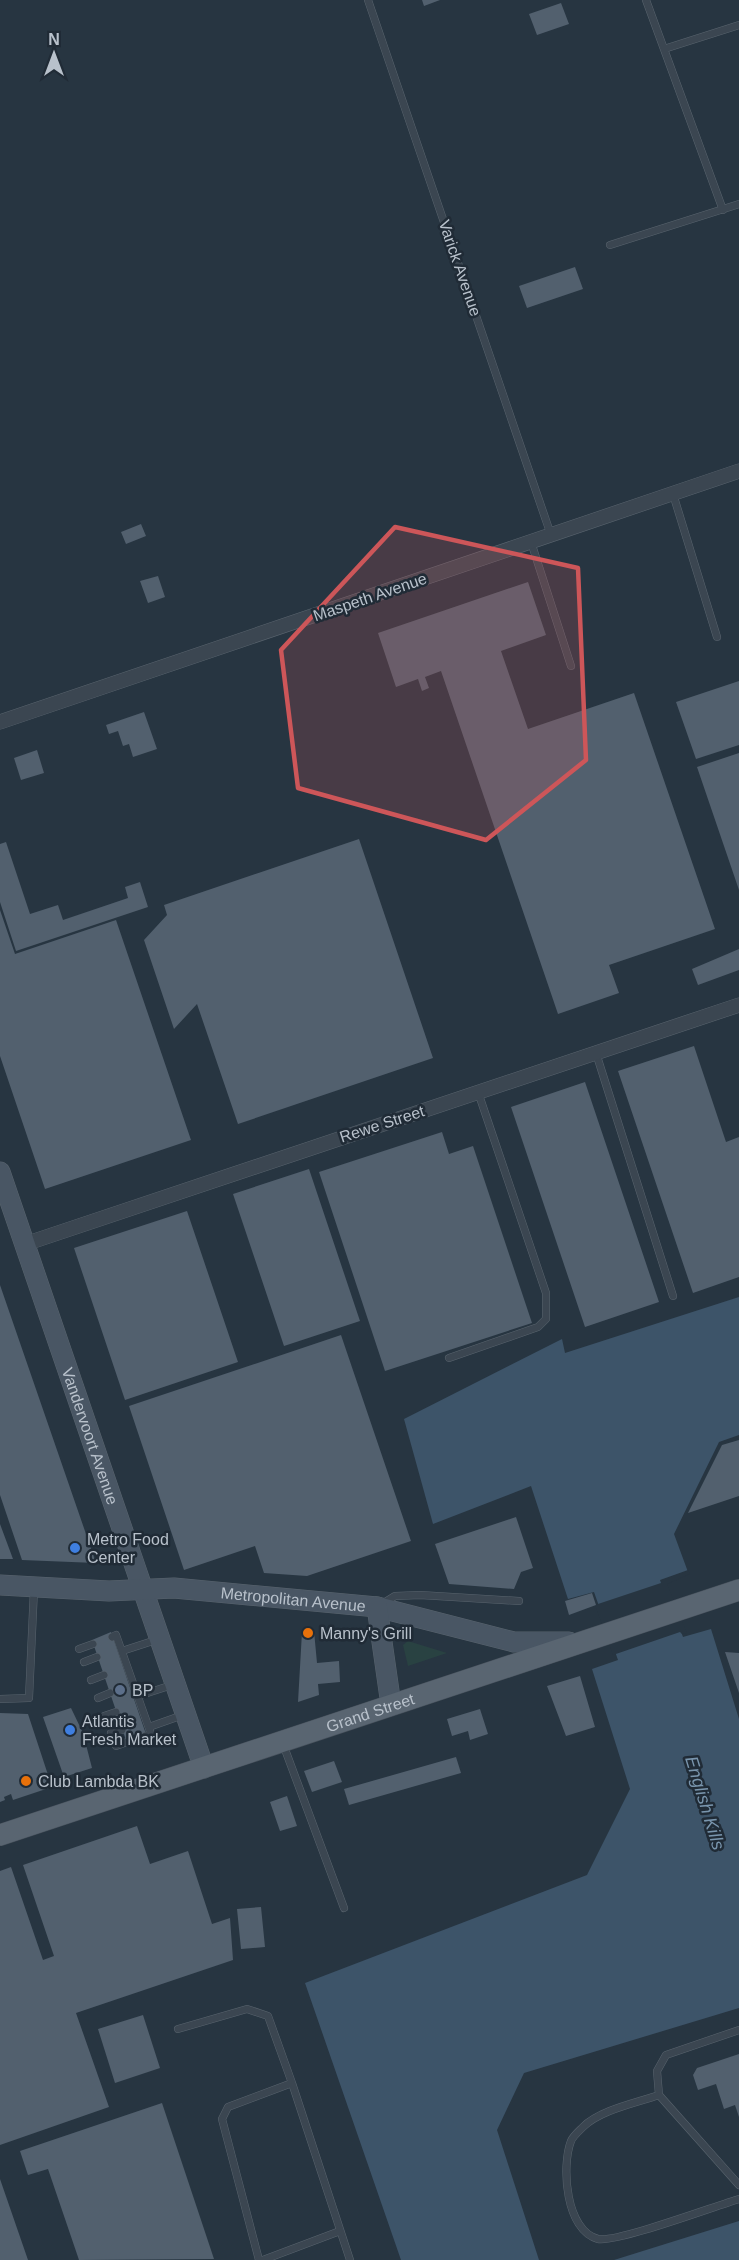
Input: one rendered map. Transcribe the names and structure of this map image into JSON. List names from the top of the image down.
{
  "streets": {
    "main road": ["Vandervoort Avenue", "Metropolitan Avenue", "Grand Street"],
    "street": ["Maspeth Avenue", "Rewe Street"],
    "lane": ["Varick Avenue"]
  },
  "crossings": [
    ["Varick Avenue", "Maspeth Avenue"],
    ["Rewe Street", "Vandervoort Avenue"],
    ["Vandervoort Avenue", "Metropolitan Avenue"],
    ["Vandervoort Avenue", "Grand Street"],
    ["Metropolitan Avenue", "Grand Street"]
  ],
  "water": ["English Kills"],
  "places": [
    "Metro Food Center",
    "Manny's Grill",
    "BP",
    "Atlantis Fresh Market",
    "Club Lambda BK"
  ],
  "north": "top"
}
